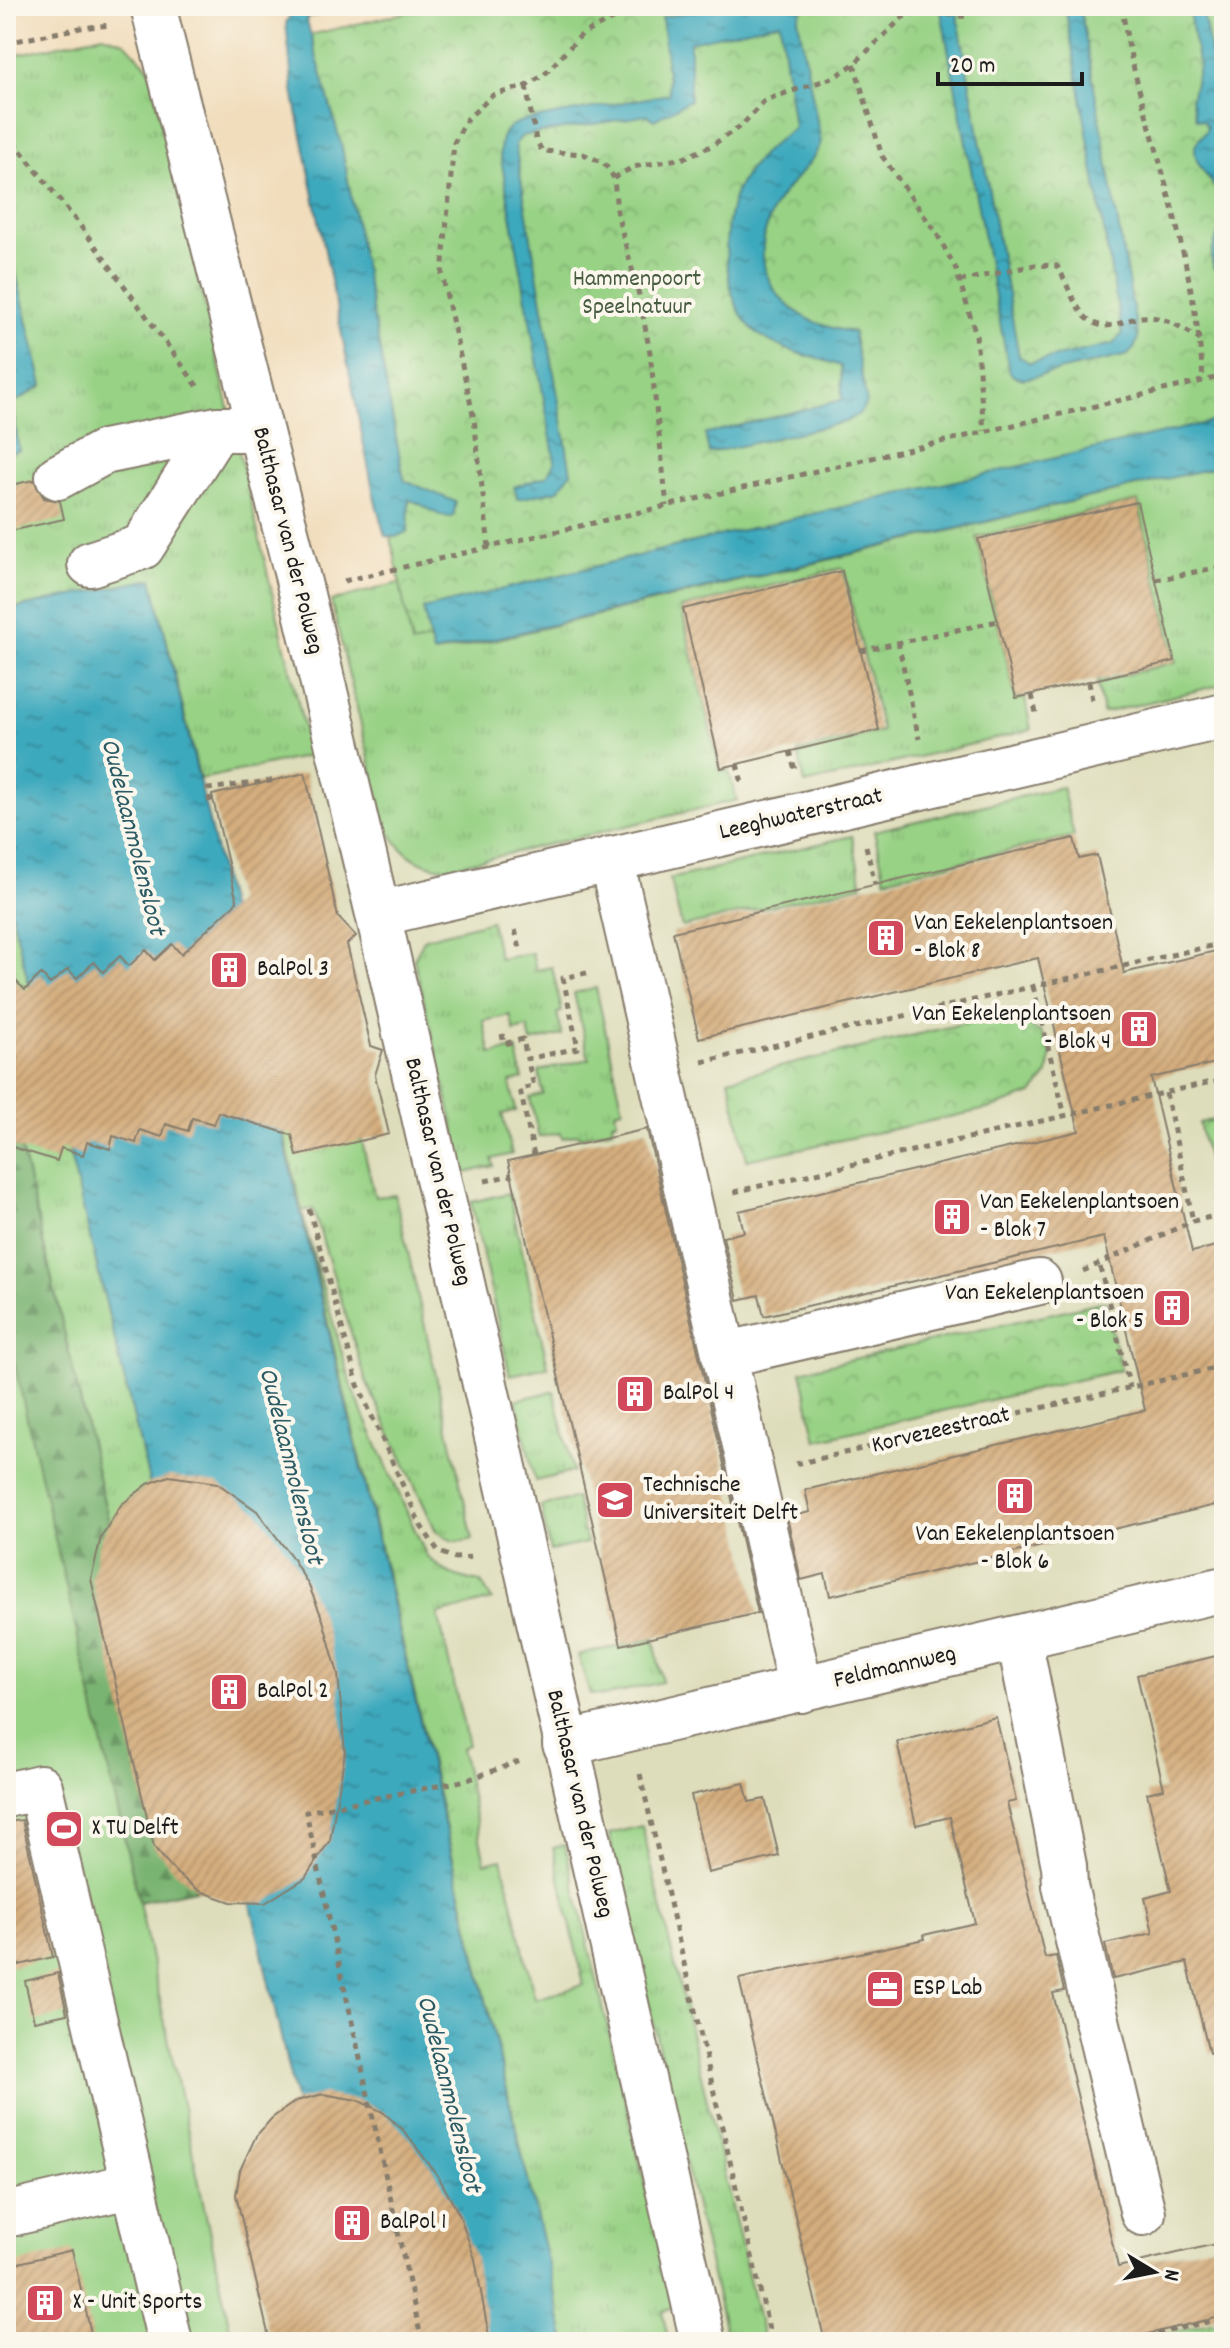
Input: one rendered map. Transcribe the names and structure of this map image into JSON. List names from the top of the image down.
{
  "streets": {
    "street": ["Balthasar van der Polweg", "Leeghwaterstraat", "Feldmannweg"],
    "path": ["Korvezeestraat"]
  },
  "crossings": [
    ["Balthasar van der Polweg", "Leeghwaterstraat"],
    ["Balthasar van der Polweg", "Feldmannweg"]
  ],
  "water": ["Oudelaanmolensloot"],
  "parks": ["Hammenpoort Speelnatuur"],
  "places": {
    "building": [
      "Van Eekelenplantsoen - Blok 8",
      "BalPol 3",
      "Van Eekelenplantsoen - Blok 4",
      "Van Eekelenplantsoen - Blok 7",
      "Van Eekelenplantsoen - Blok 5",
      "BalPol 4",
      "Van Eekelenplantsoen - Blok 6",
      "BalPol 2",
      "BalPol 1",
      "X - Unit Sports"
    ],
    "school or university": ["Technische Universiteit Delft"],
    "sports": ["X TU Delft"],
    "office": ["ESP Lab"]
  },
  "scale_bar": "20 m",
  "north": "right"
}
